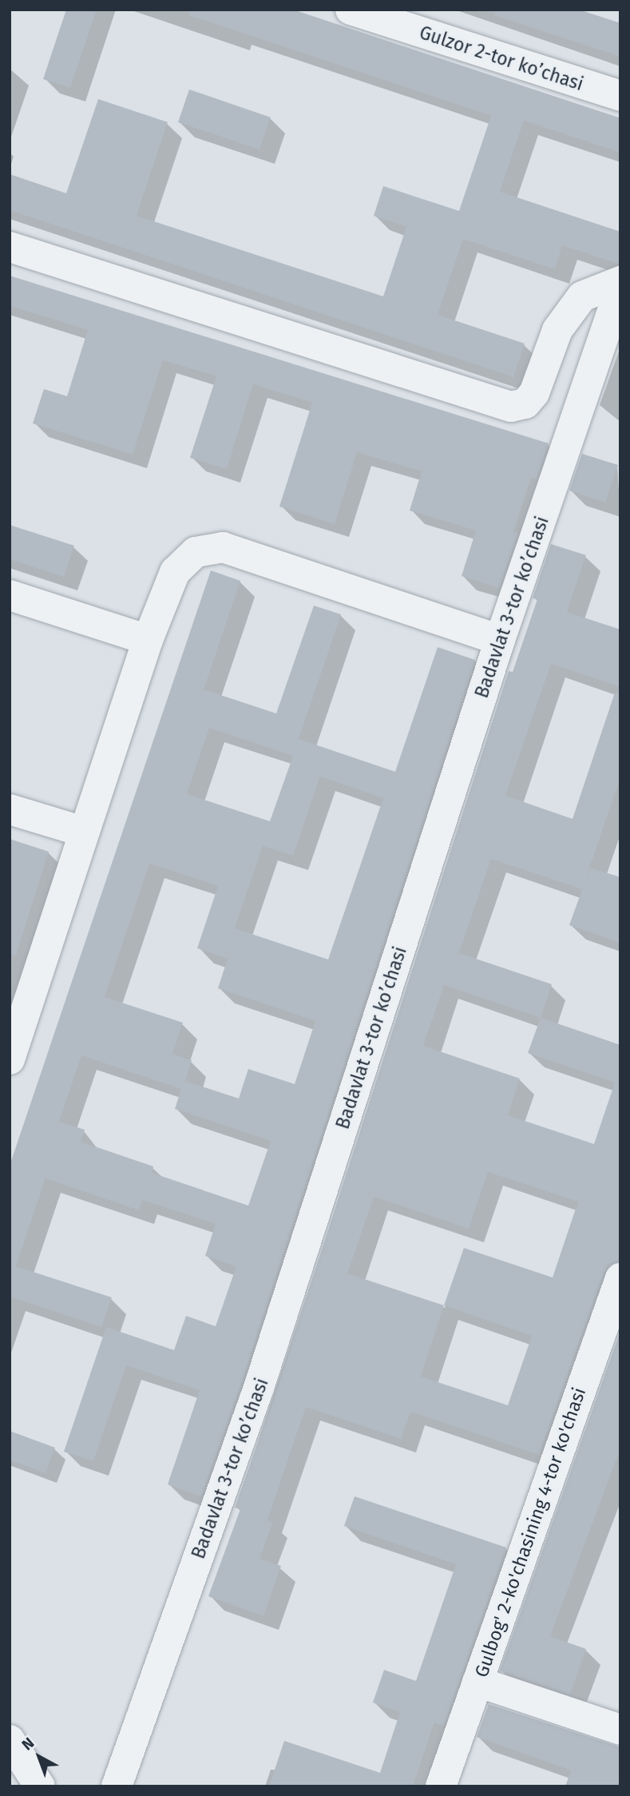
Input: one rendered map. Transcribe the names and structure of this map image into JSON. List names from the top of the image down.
{
  "streets": {
    "street": ["Gulzor 2-tor koʼchasi", "Badavlat 3-tor koʼchasi", "Gulbog' 2-ko'chasining 4-tor ko'chasi"]
  },
  "north": "top left"
}
